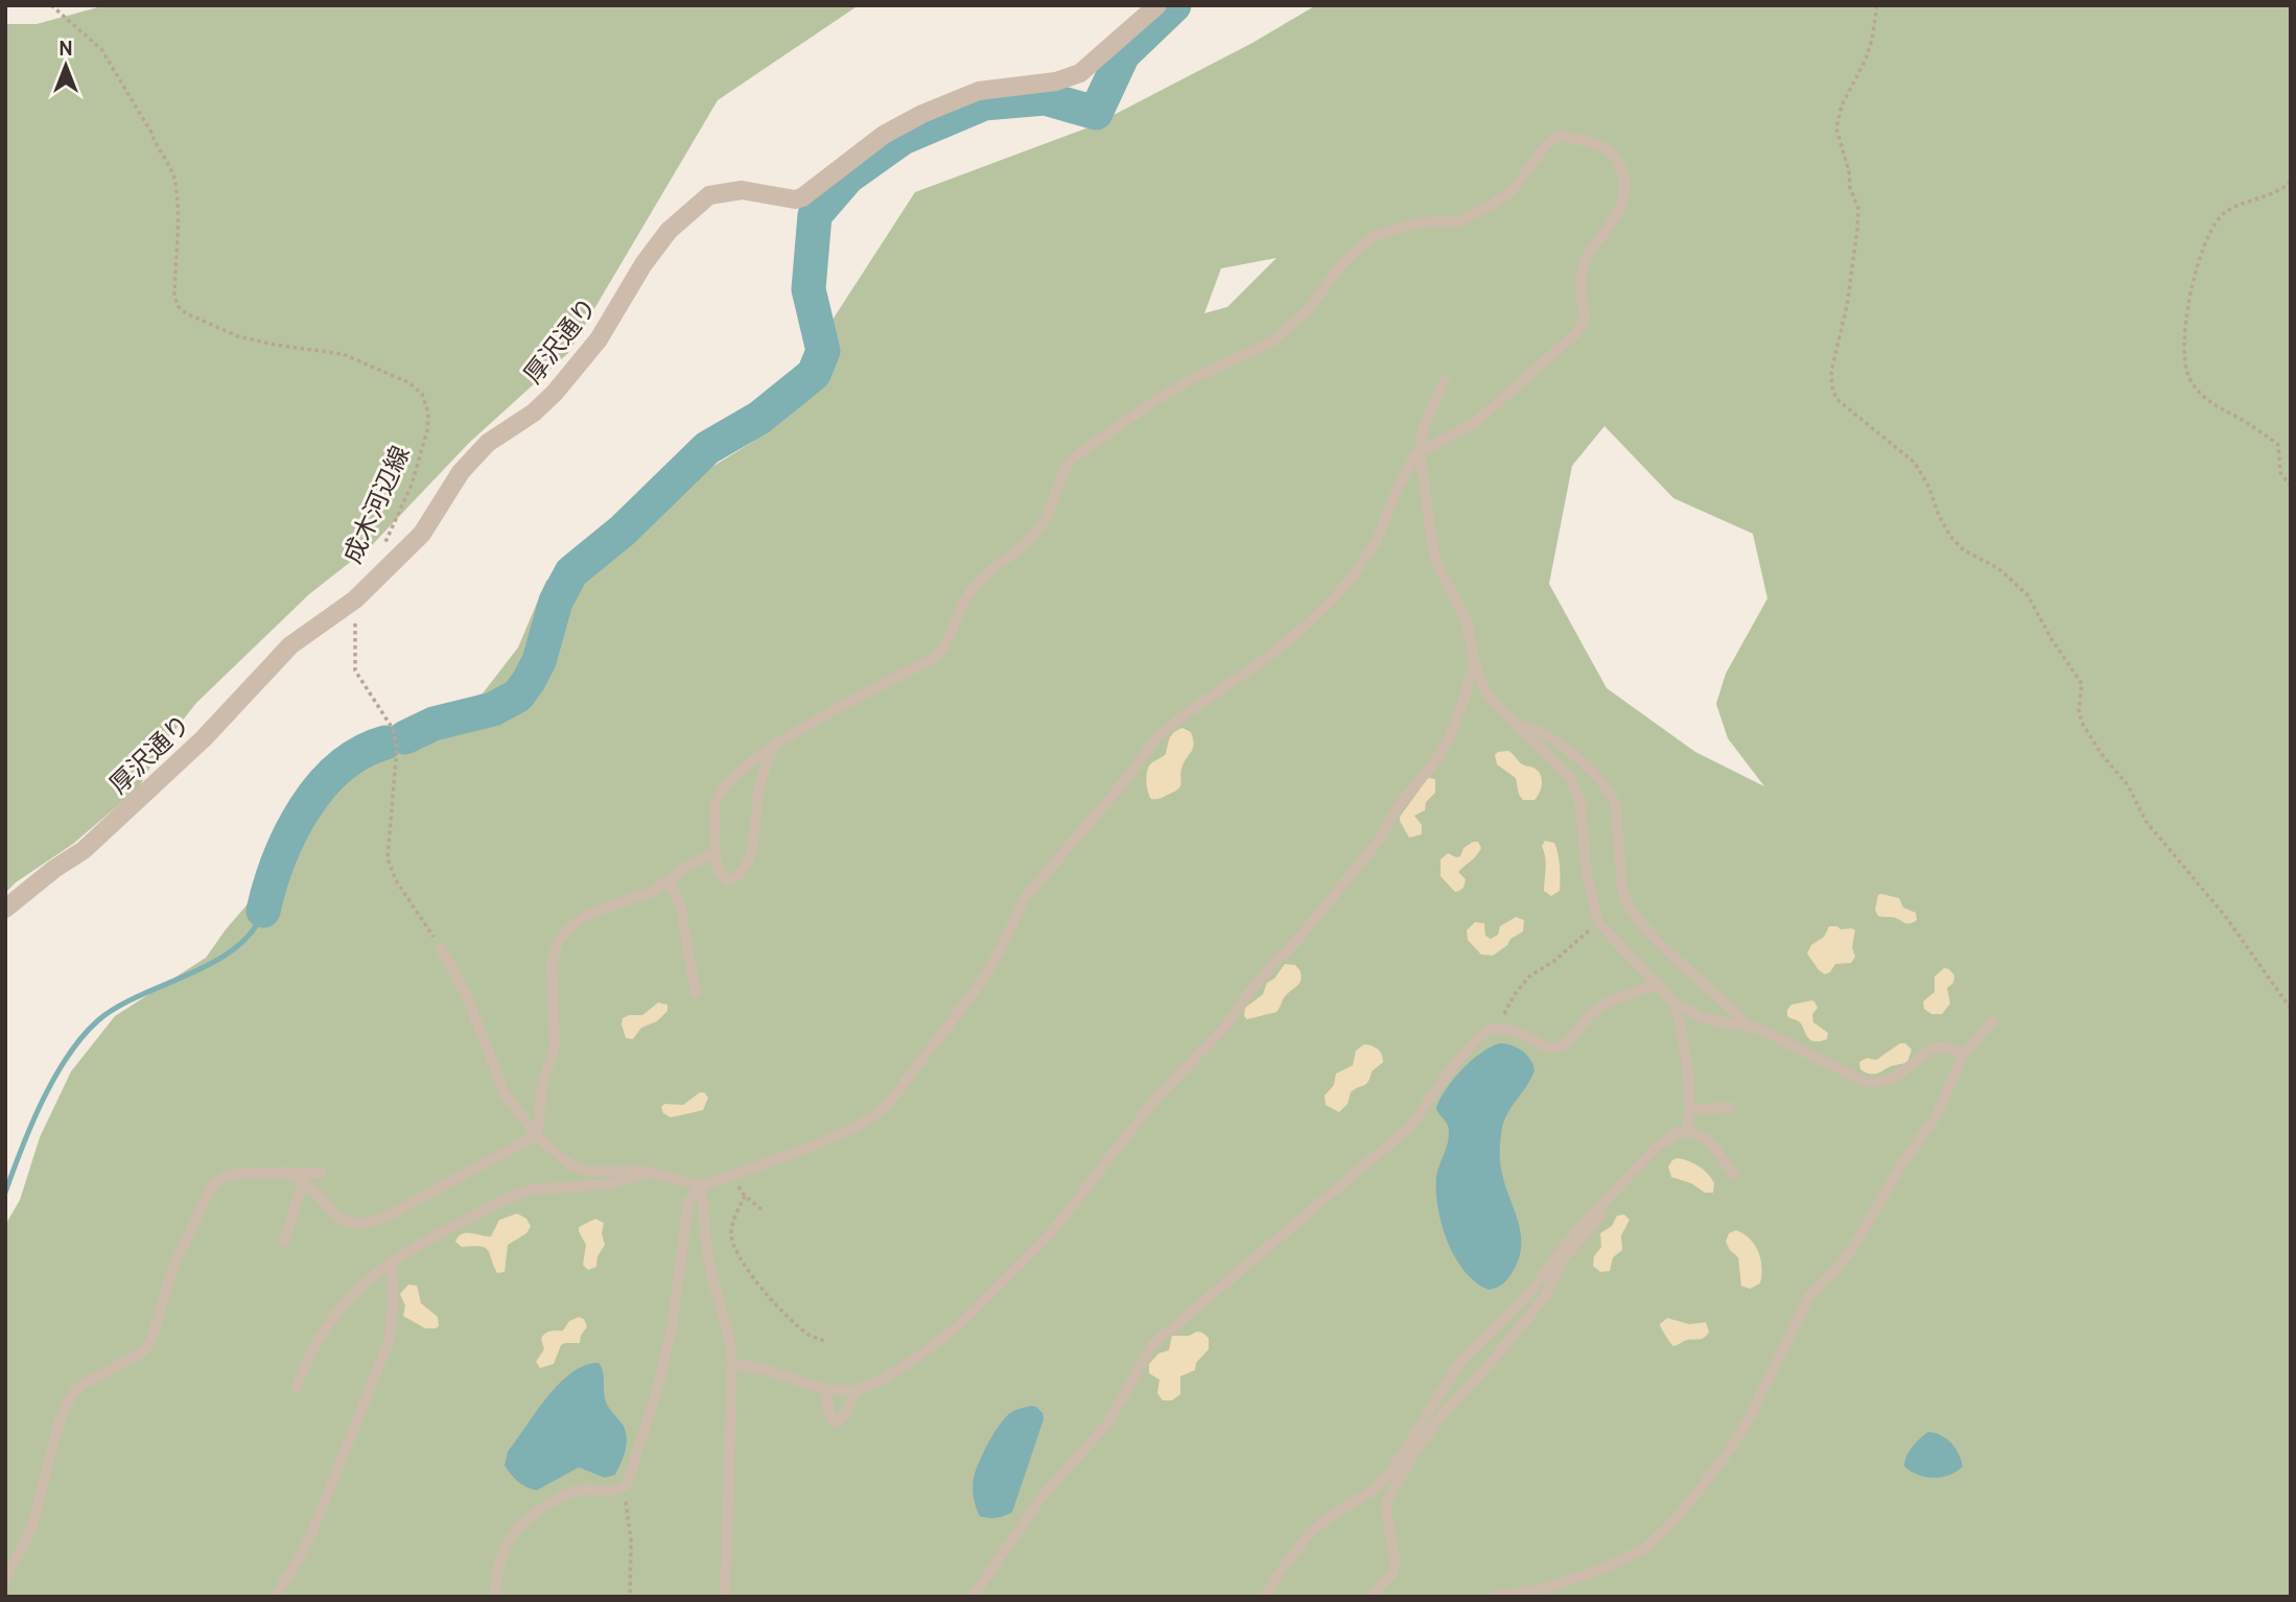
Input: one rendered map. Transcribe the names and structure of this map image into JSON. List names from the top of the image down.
{
  "streets": {
    "street": ["厚沢通り"],
    "path": ["成木河辺線"]
  },
  "crossings": [
    ["厚沢通り", "成木河辺線"]
  ],
  "north": "top"
}
